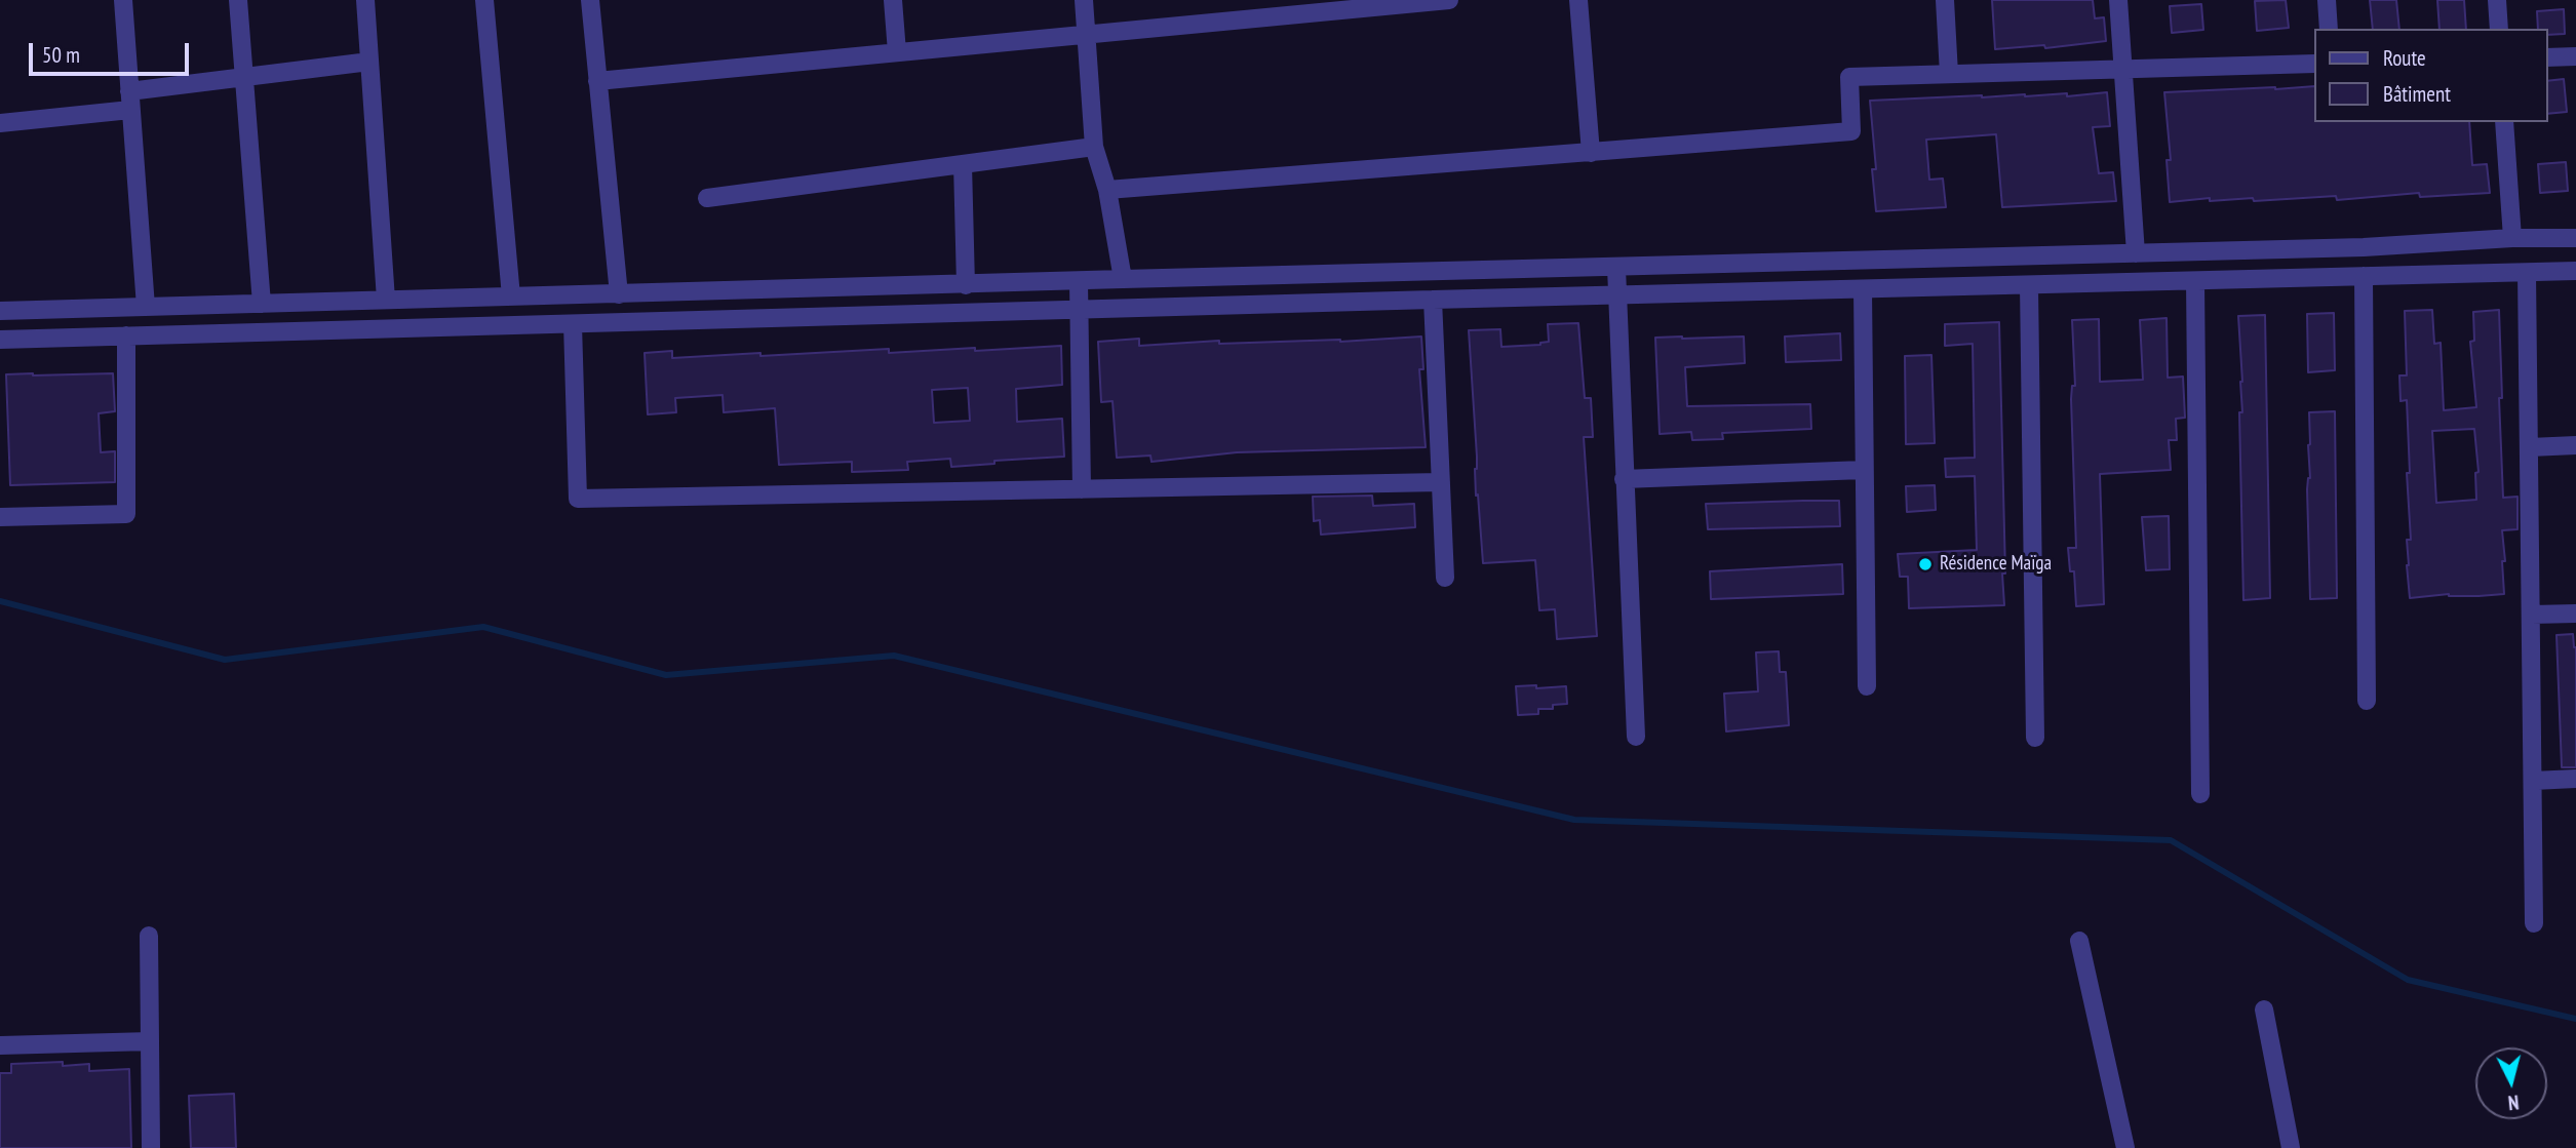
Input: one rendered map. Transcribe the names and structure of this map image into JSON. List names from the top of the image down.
{
  "places": ["Résidence Maïga"],
  "legend": ["Route", "Bâtiment"],
  "scale_bar": "50 m",
  "north": "bottom"
}
